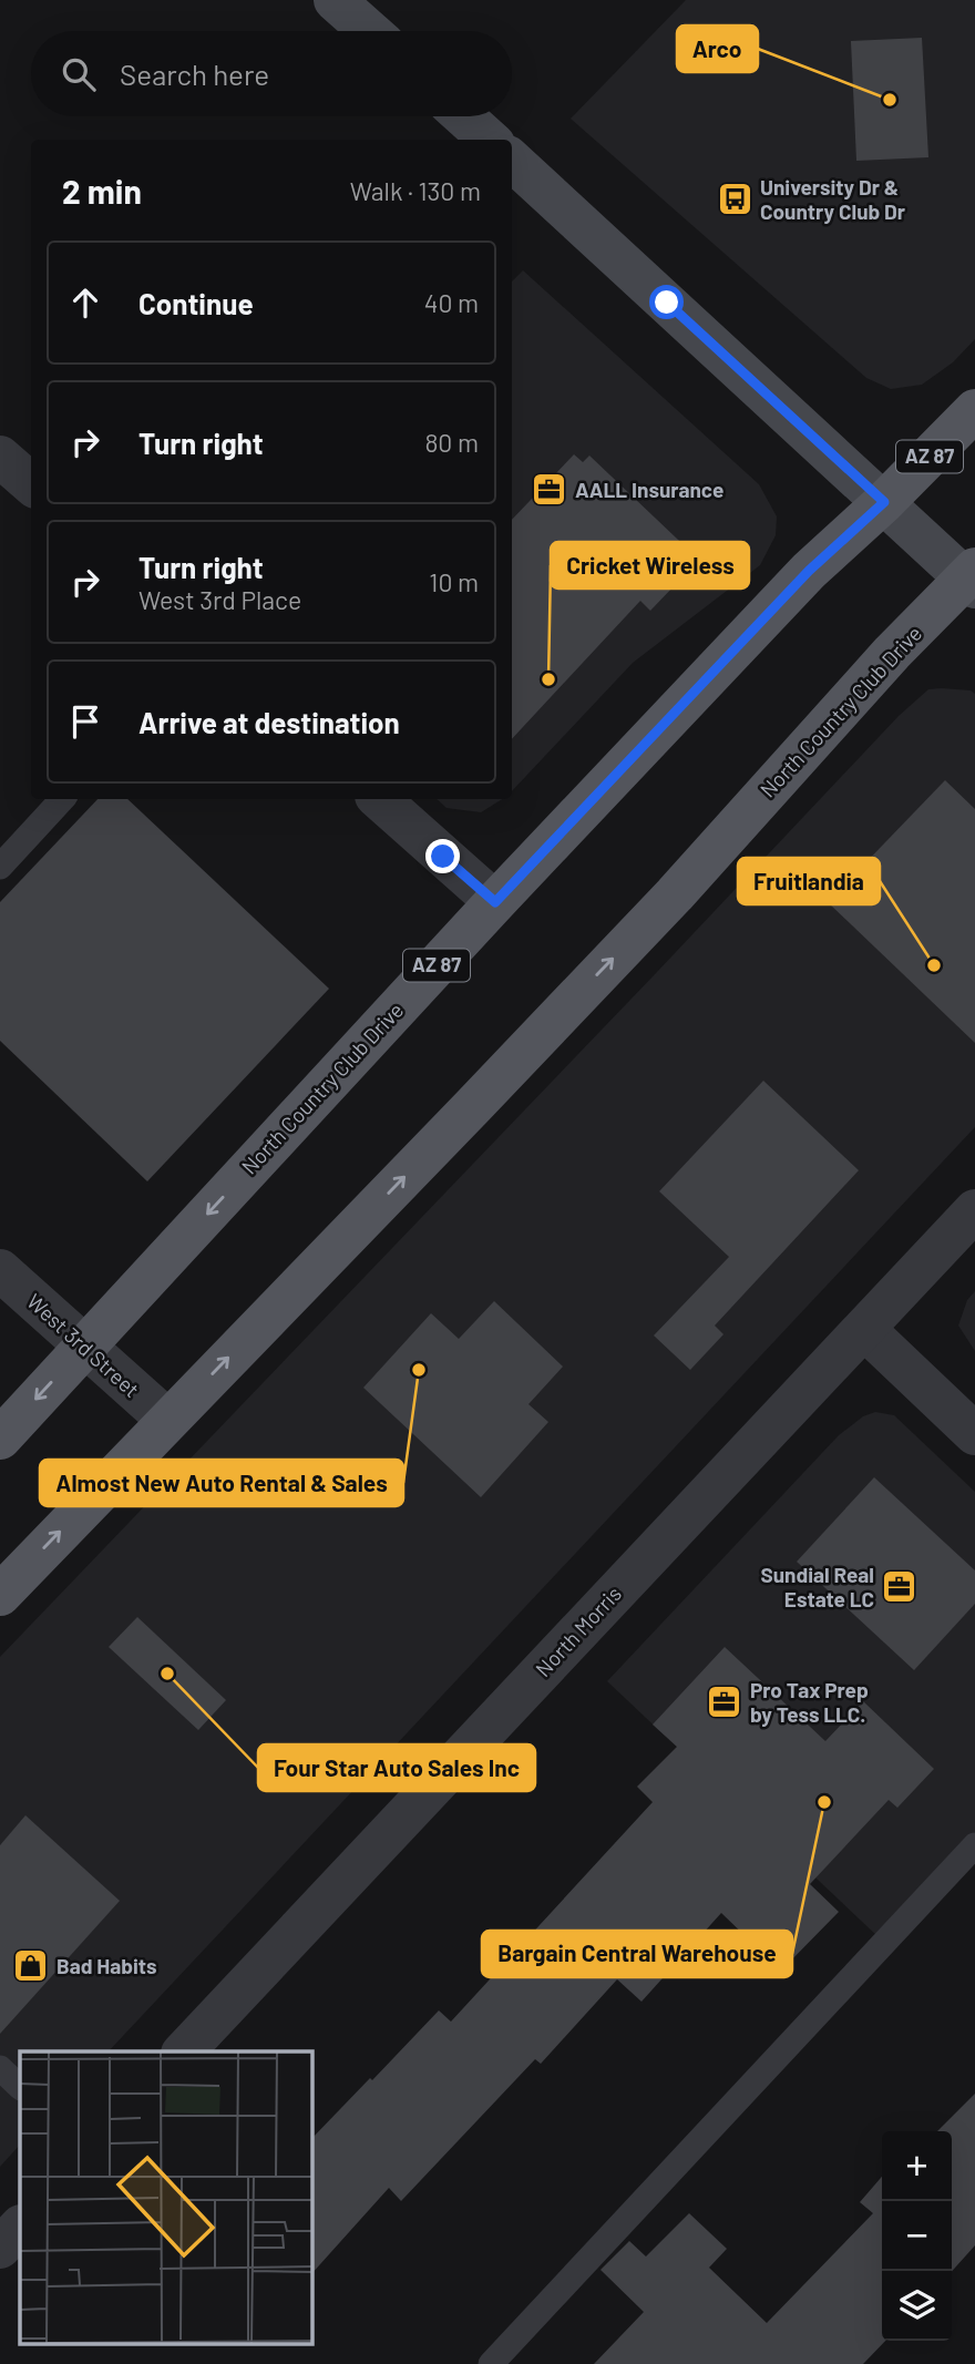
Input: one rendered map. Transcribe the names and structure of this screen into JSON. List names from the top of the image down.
{
  "streets": {
    "main road": ["AZ 87", "North Country Club Drive"],
    "street": ["West 3rd Street", "North Morris"]
  },
  "crossings": [
    ["North Country Club Drive", "West 3rd Street"]
  ],
  "places": {
    "other": [
      "Arco",
      "Cricket Wireless",
      "Fruitlandia",
      "Almost New Auto Rental & Sales",
      "Four Star Auto Sales Inc",
      "Bargain Central Warehouse"
    ],
    "bus stop": ["University Dr & Country Club Dr"],
    "office": ["AALL Insurance", "Sundial Real Estate LC", "Pro Tax Prep by Tess LLC."],
    "shop": ["Bad Habits"]
  },
  "page": {
    "search": "Search here",
    "heading": ["2 min", "Walk · 130 m"],
    "list": [
      ["Continue", "40 m"],
      ["Turn right", "80 m"],
      ["Turn right", "West 3rd Place", "10 m"],
      "Arrive at destination"
    ],
    "map_buttons": ["+", "−"]
  }
}
